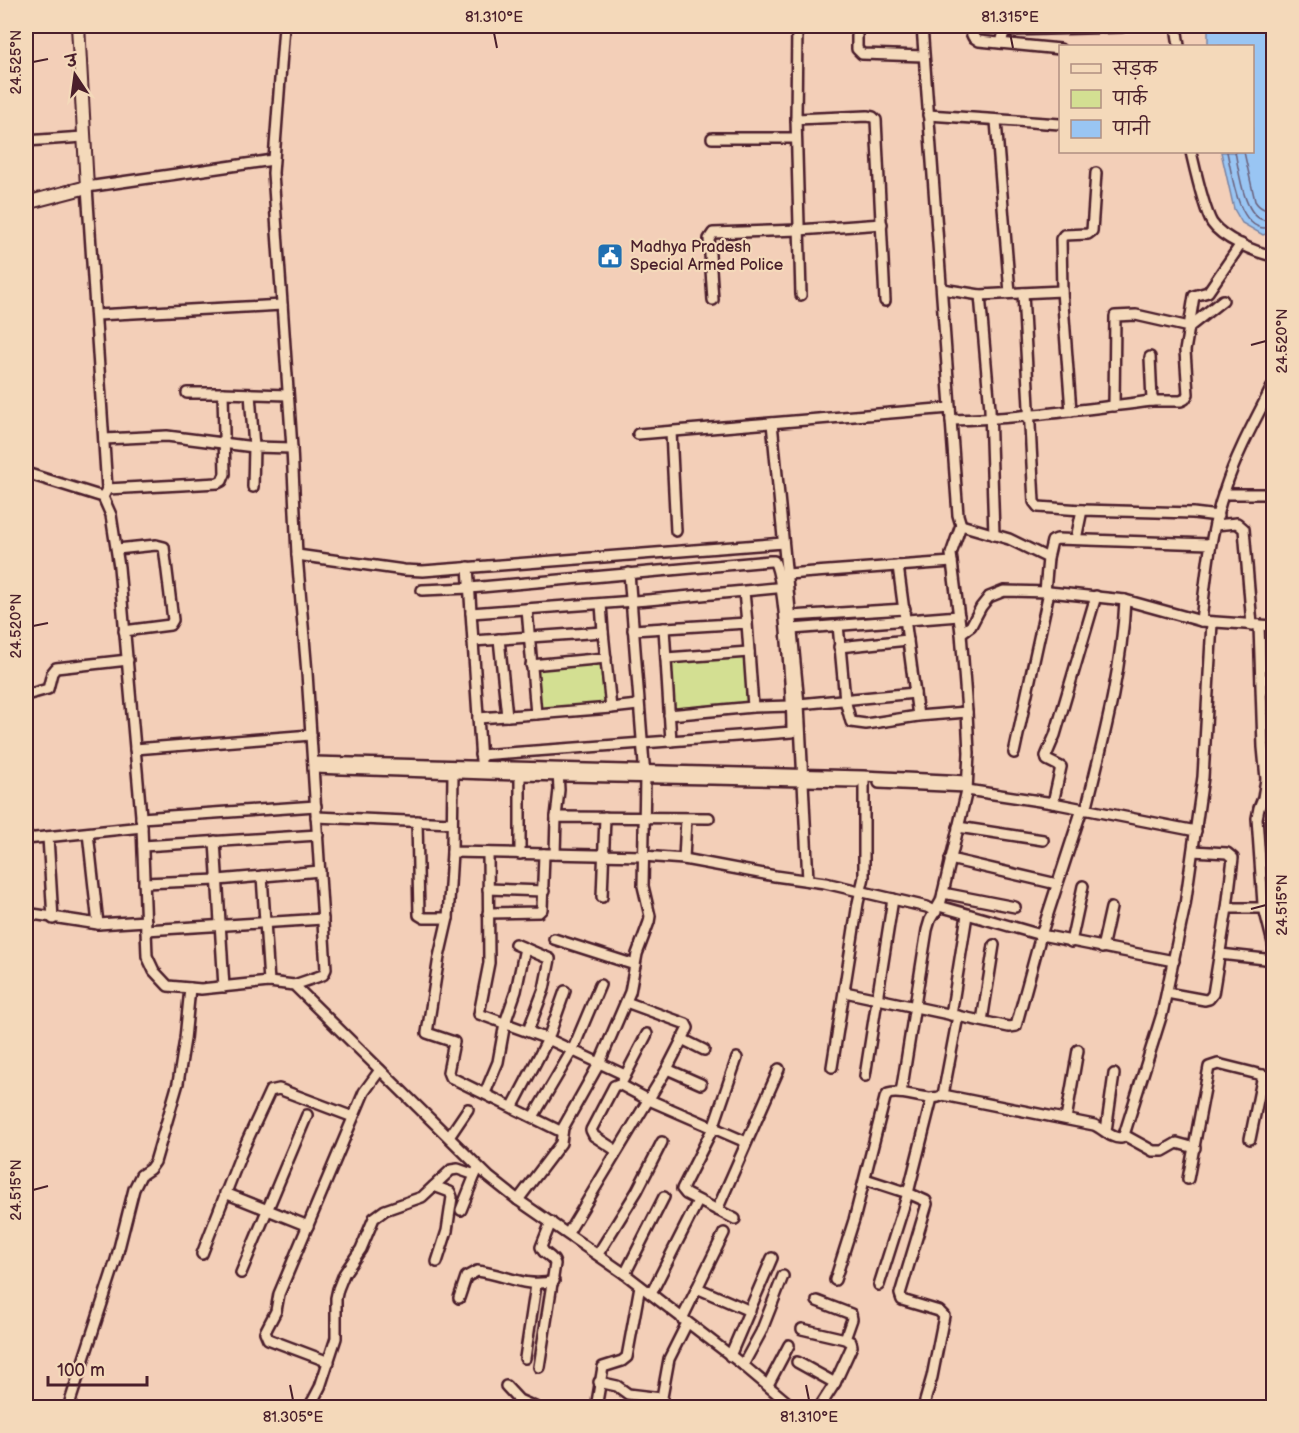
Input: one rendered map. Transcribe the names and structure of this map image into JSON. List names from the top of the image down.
{
  "places": {
    "public building": ["Madhya Pradesh Special Armed Police"]
  },
  "legend": ["सड़क", "पार्क", "पानी"],
  "scale_bar": "100 m",
  "north": "top",
  "coordinates": [
    "81.310°E",
    "81.315°E",
    "24.525°N",
    "24.520°N",
    "24.515°N",
    "81.305°E"
  ]
}
